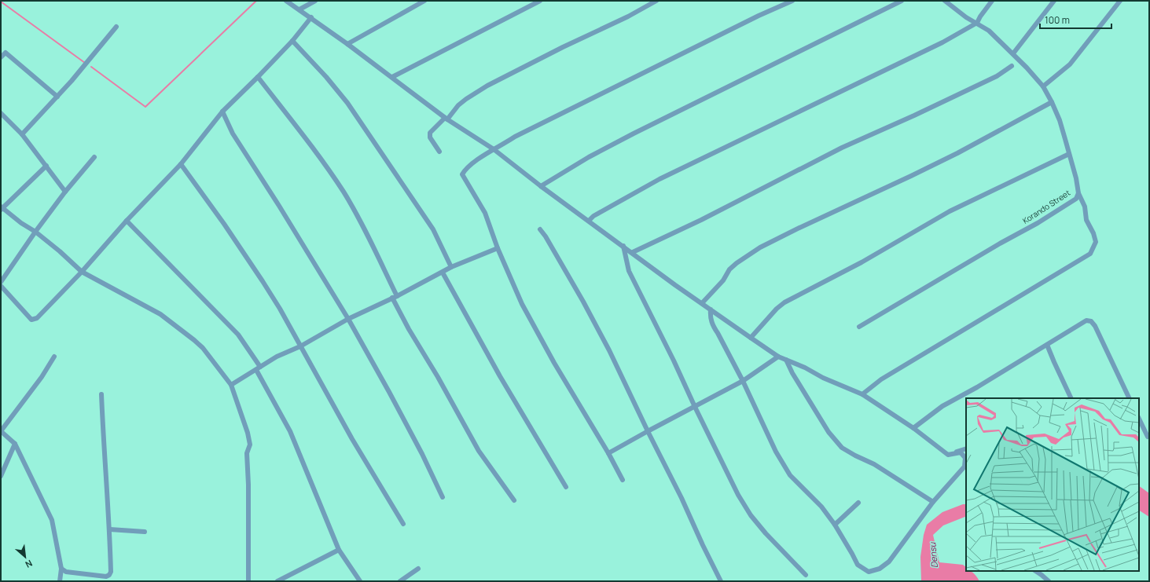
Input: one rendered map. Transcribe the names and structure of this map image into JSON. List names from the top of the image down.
{
  "streets": {
    "street": ["Korando Street"]
  },
  "water": ["Densu"],
  "scale_bar": "100 m",
  "north": "bottom right"
}
